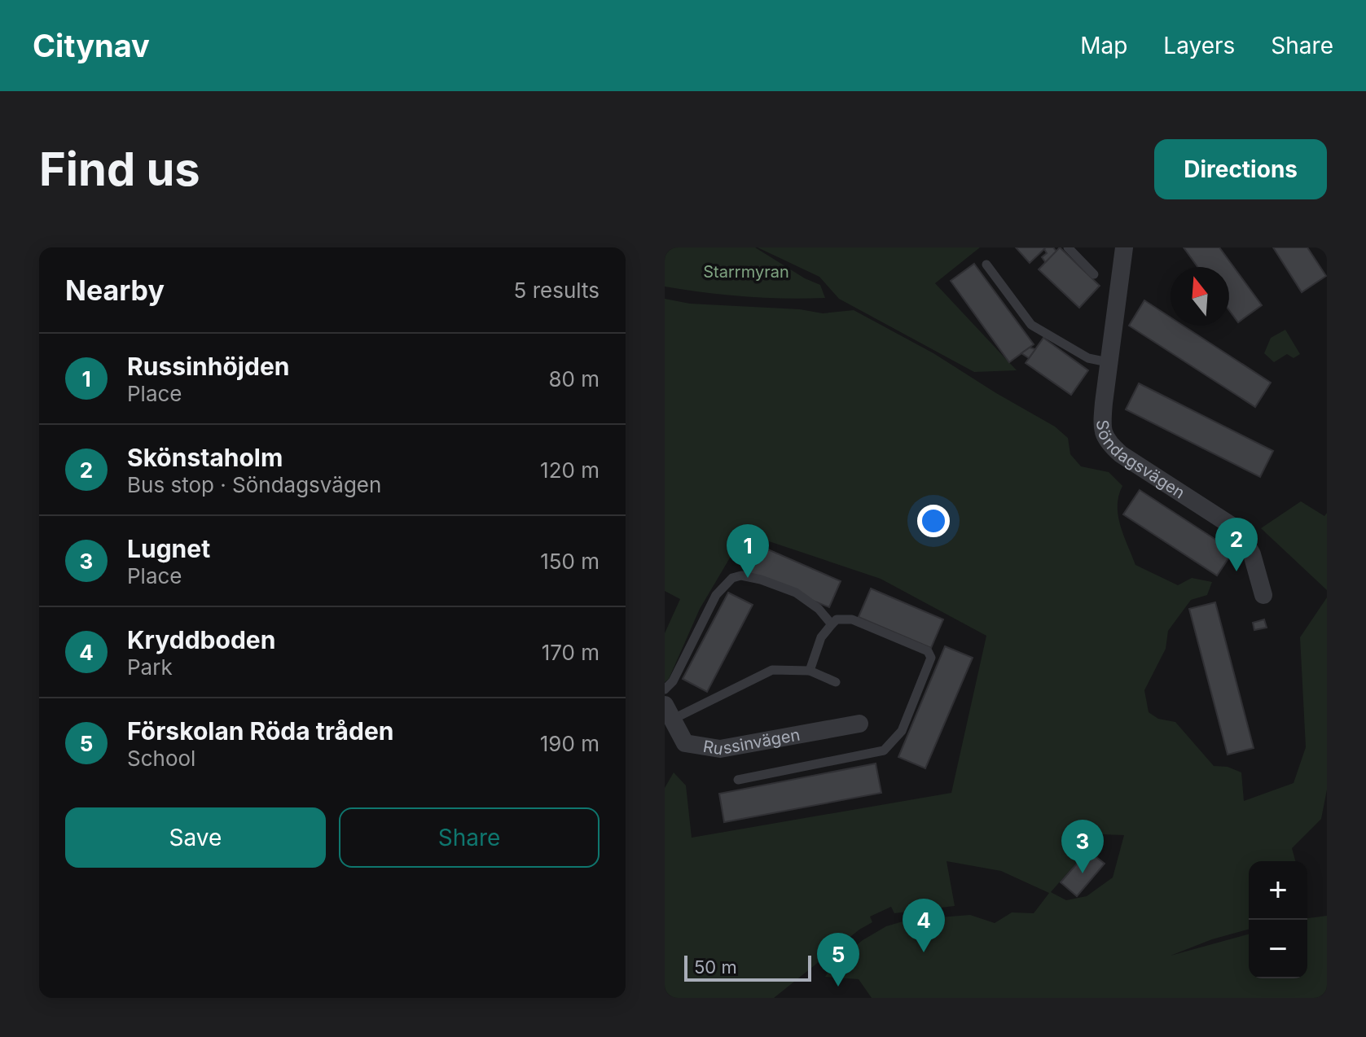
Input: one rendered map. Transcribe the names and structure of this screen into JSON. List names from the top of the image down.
{
  "streets": {
    "street": ["Söndagsvägen", "Russinvägen"]
  },
  "parks": ["Starrmyran"],
  "scale_bar": "50 m",
  "north": "top",
  "page": {
    "header": "Citynav",
    "nav": ["Map", "Layers", "Share"],
    "buttons": [
      "Directions",
      ["Save", "Share"]
    ],
    "title": "Find us",
    "heading": ["Nearby", "5 results"],
    "list": [
      {
        "mark": "1",
        "name": "Russinhöjden",
        "note": "Place",
        "value": "80 m"
      },
      {
        "mark": "2",
        "name": "Skönstaholm",
        "note": "Bus stop · Söndagsvägen",
        "value": "120 m"
      },
      {
        "mark": "3",
        "name": "Lugnet",
        "note": "Place",
        "value": "150 m"
      },
      {
        "mark": "4",
        "name": "Kryddboden",
        "note": "Park",
        "value": "170 m"
      },
      {
        "mark": "5",
        "name": "Förskolan Röda tråden",
        "note": "School",
        "value": "190 m"
      }
    ],
    "pins": [
      "2",
      "1",
      "3",
      "4",
      "5"
    ],
    "map_buttons": ["+", "−"],
    "scale": "50 m"
  }
}
